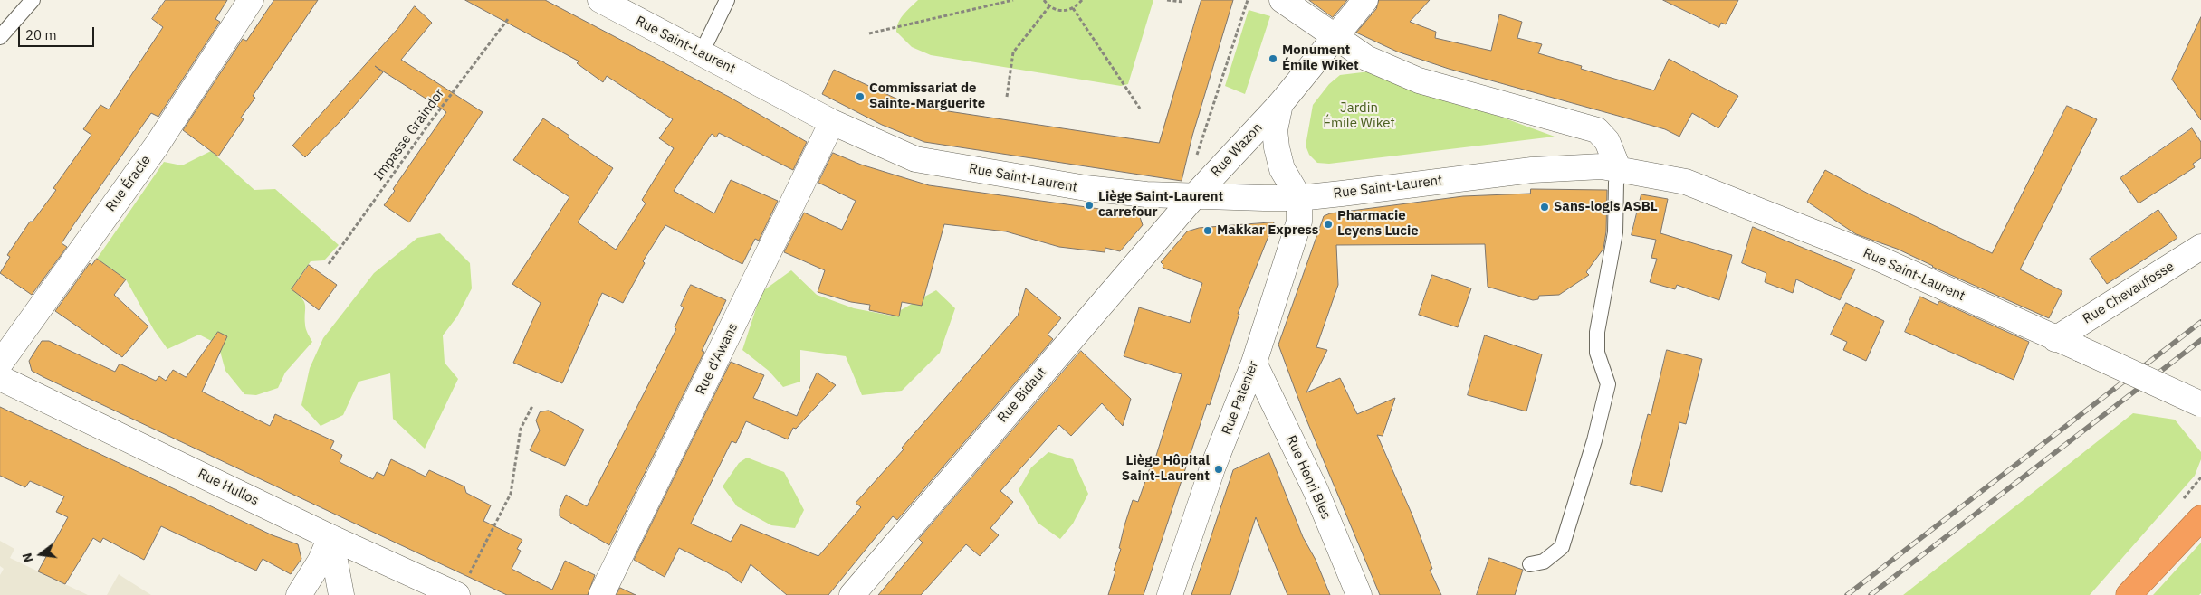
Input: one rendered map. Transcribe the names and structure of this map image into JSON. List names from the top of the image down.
{
  "streets": {
    "street": [
      "Rue Saint-Laurent",
      "Rue Wazon",
      "Rue Éracle",
      "Rue Chevaufosse",
      "Rue d'Awans",
      "Rue Bidaut",
      "Rue Patenier",
      "Rue Henri Bles",
      "Rue Hullos"
    ],
    "path": ["Impasse Graindor"]
  },
  "crossings": [
    ["Rue Saint-Laurent", "Rue Wazon"],
    ["Rue Saint-Laurent", "Rue Chevaufosse"],
    ["Rue Saint-Laurent", "Rue d'Awans"],
    ["Rue Saint-Laurent", "Rue Bidaut"],
    ["Rue Saint-Laurent", "Rue Patenier"],
    ["Rue Wazon", "Rue Bidaut"],
    ["Rue Wazon", "Rue Patenier"],
    ["Rue Patenier", "Rue Henri Bles"]
  ],
  "parks": ["Jardin Émile Wiket"],
  "places": [
    "Monument Émile Wiket",
    "Commissariat de Sainte-Marguerite",
    "Liège Saint-Laurent carrefour",
    "Sans-logis ASBL",
    "Pharmacie Leyens Lucie",
    "Makkar Express",
    "Liège Hôpital Saint-Laurent"
  ],
  "scale_bar": "20 m",
  "north": "left"
}
